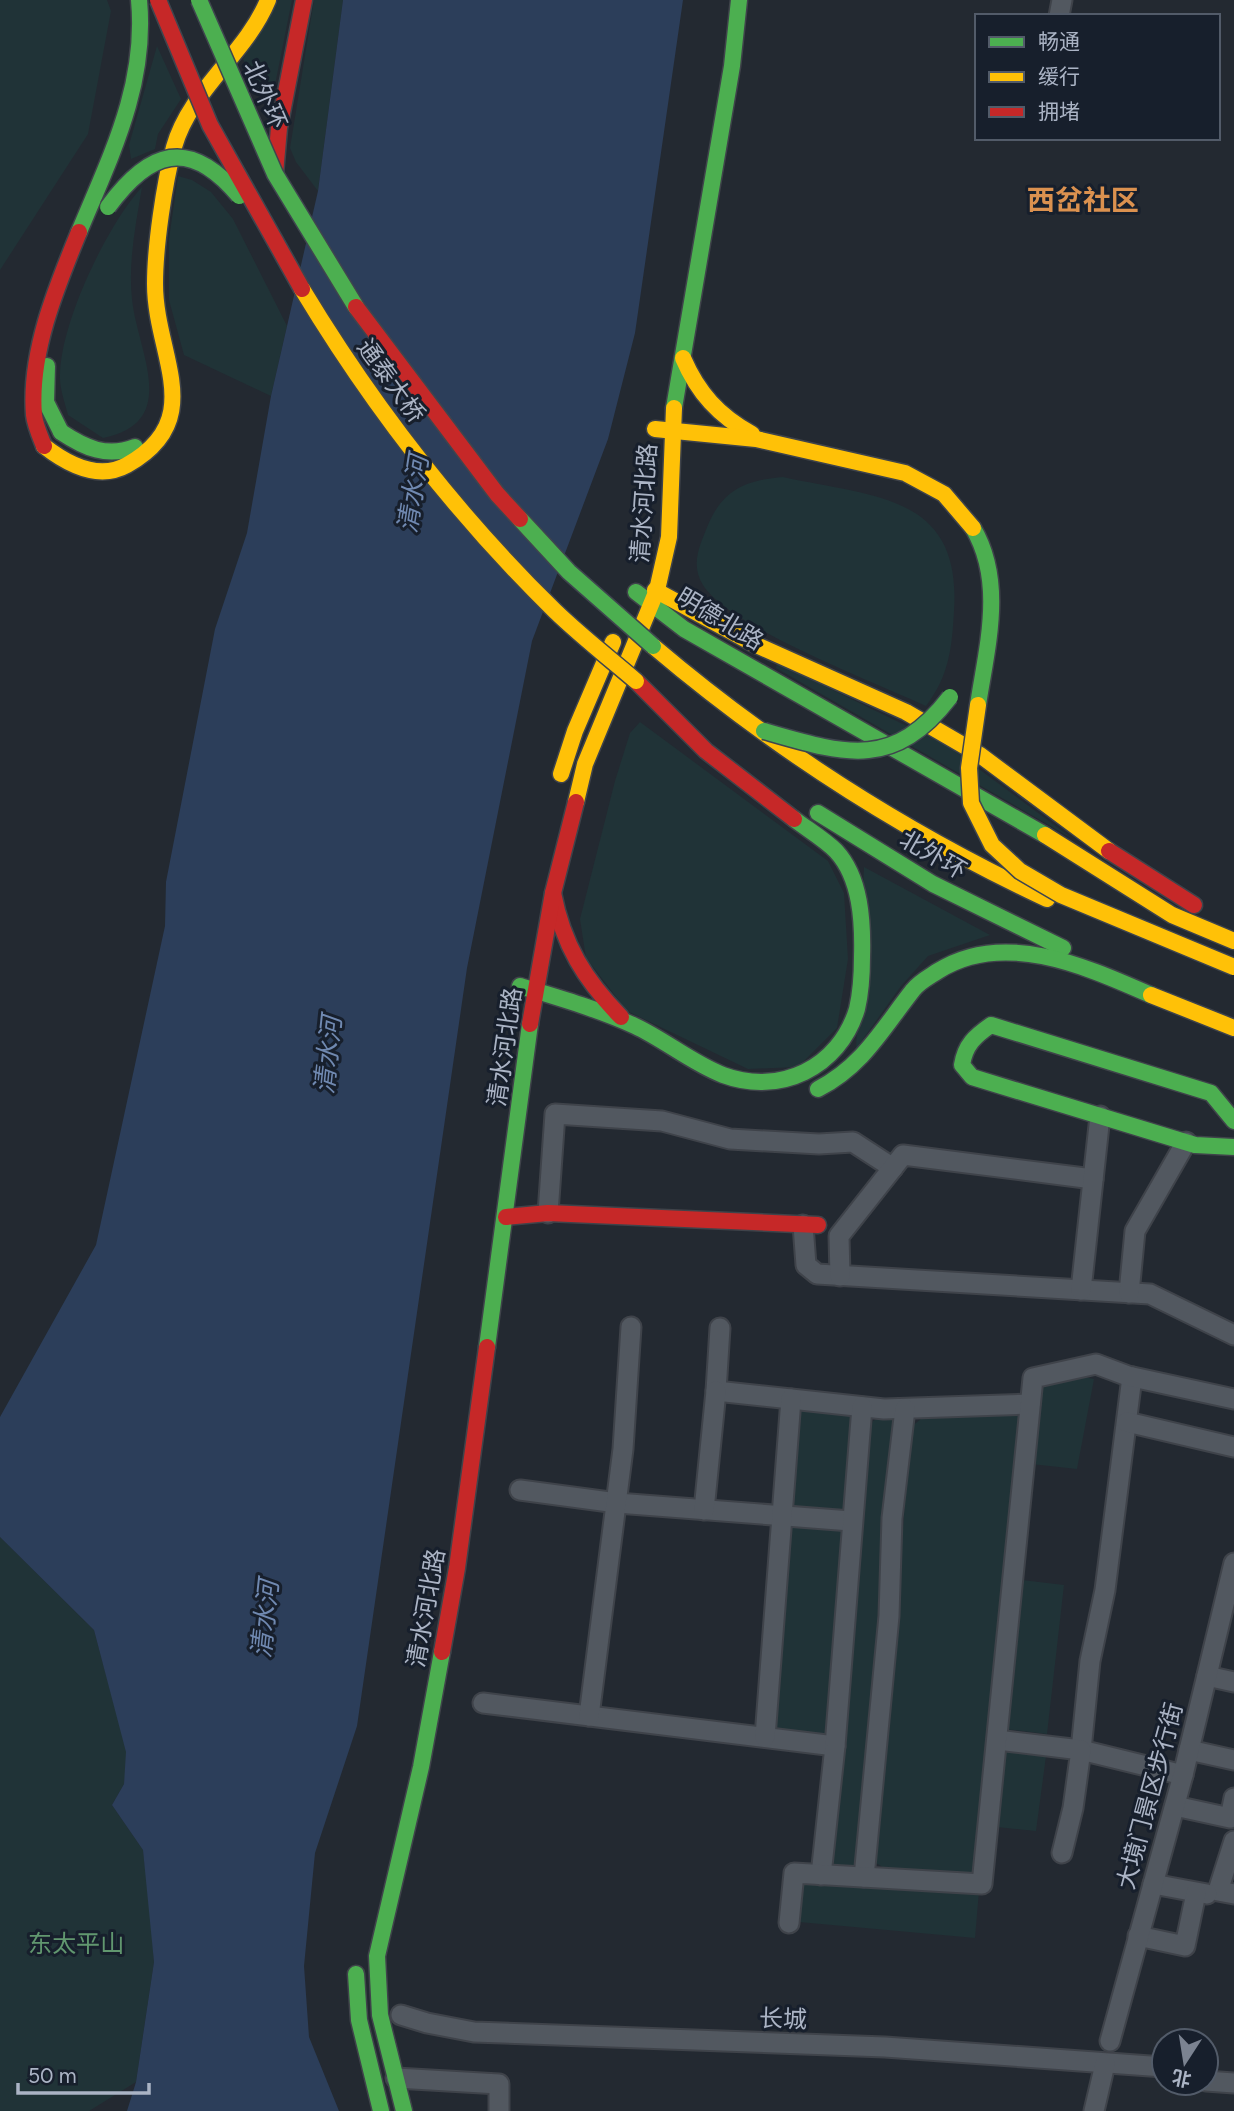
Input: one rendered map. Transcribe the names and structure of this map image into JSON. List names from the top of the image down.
{
  "streets": {
    "main road": [
      "北外环",
      "通泰大桥",
      "清水河北路",
      "明德北路"
    ],
    "street": ["大境门景区步行街", "长城"]
  },
  "crossings": [
    ["北外环", "通泰大桥"],
    ["清水河北路", "明德北路"]
  ],
  "districts": ["西岔社区"],
  "water": ["清水河"],
  "parks": ["东太平山"],
  "legend": ["畅通", "缓行", "拥堵"],
  "scale_bar": "50 m",
  "north": "bottom"
}
